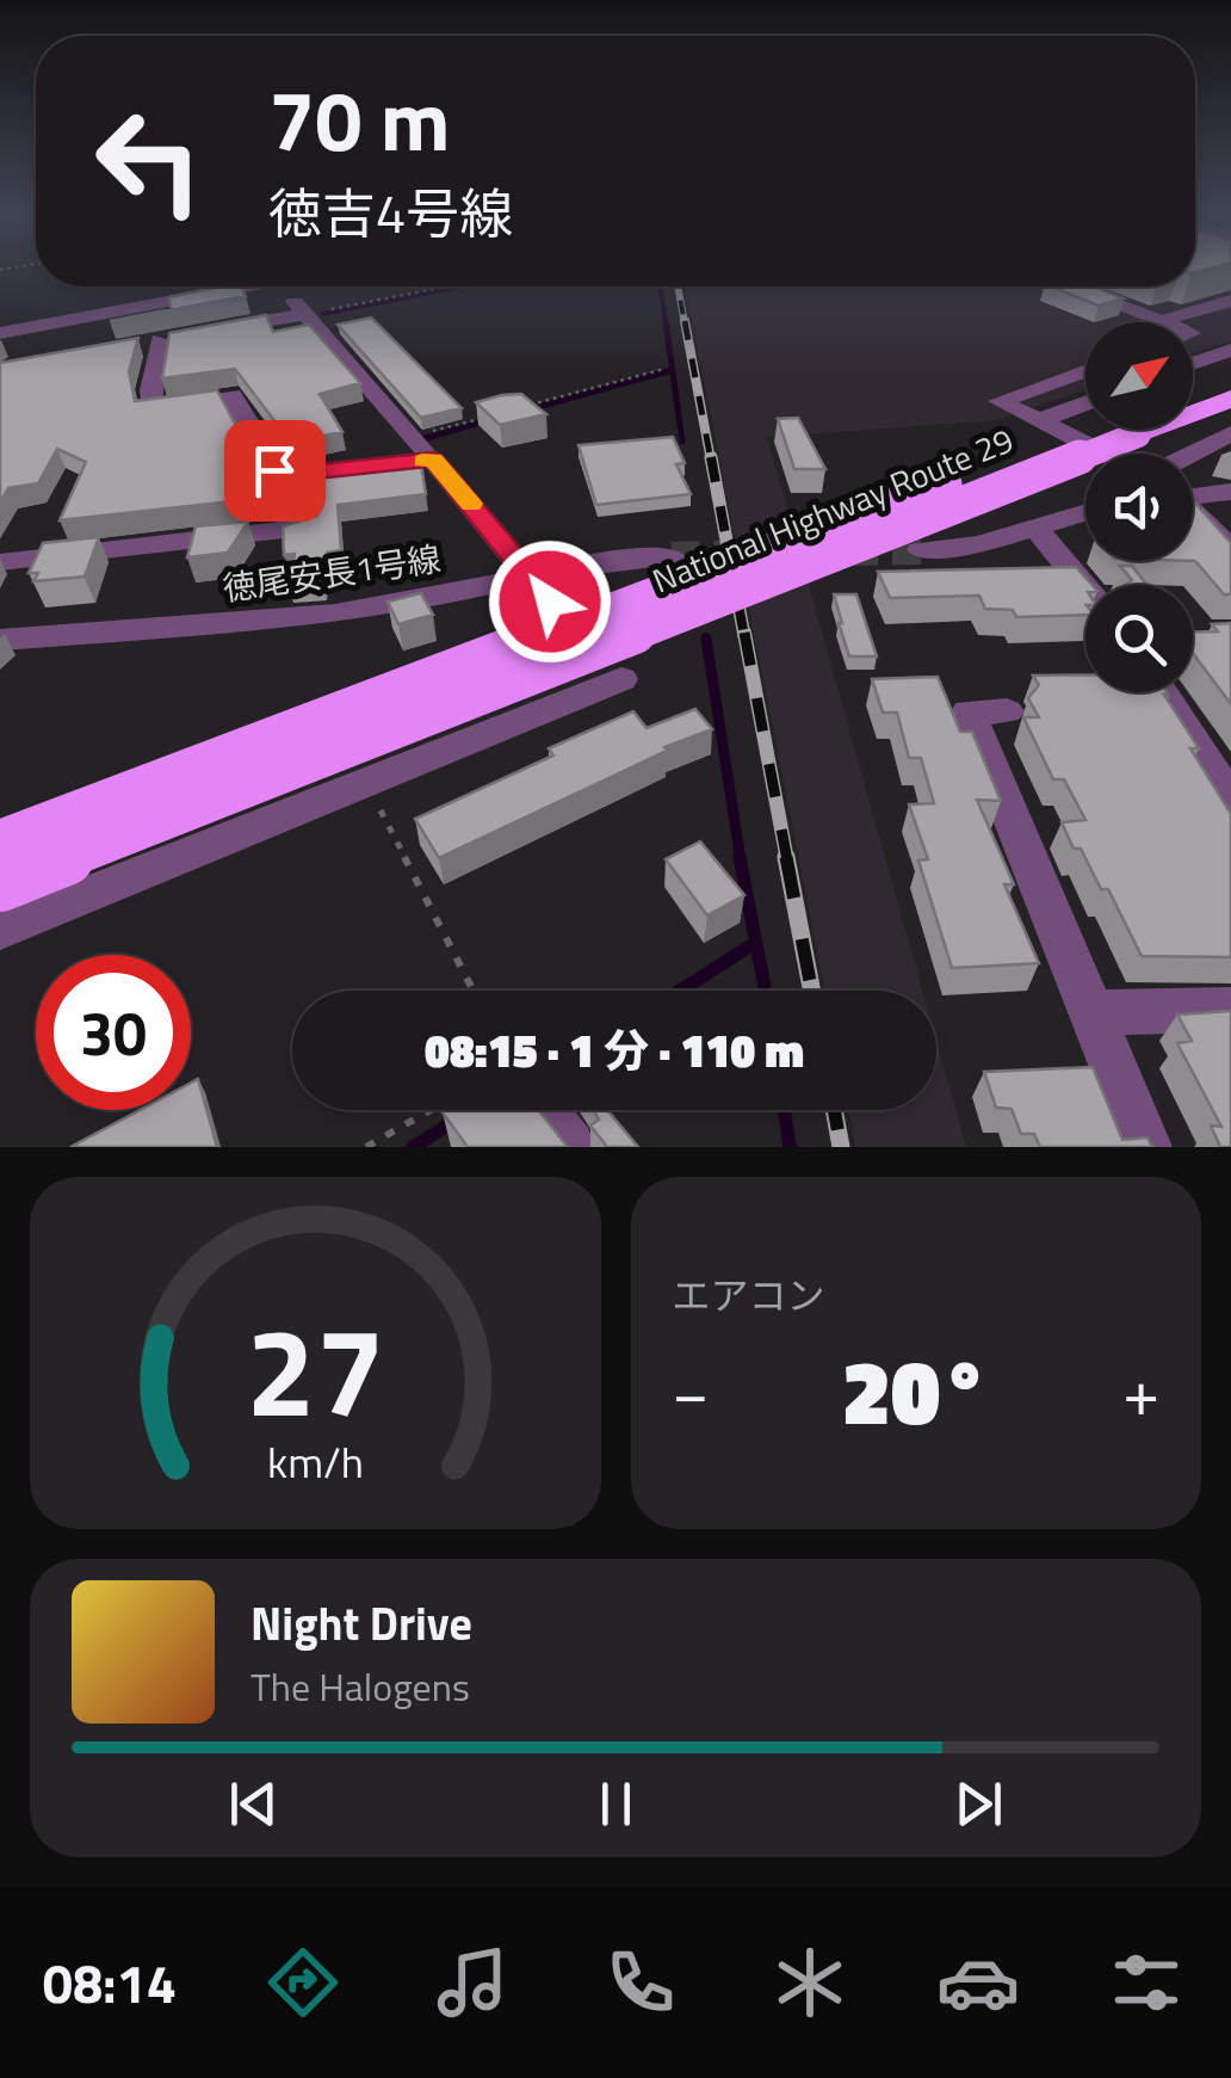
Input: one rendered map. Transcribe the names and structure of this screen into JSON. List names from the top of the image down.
{
  "streets": {
    "highway": ["National Highway Route 29"],
    "street": ["徳尾安長1号線"]
  },
  "north": "top right",
  "page": {
    "turn": ["70 m", "徳吉4号線"],
    "limit": "30",
    "trip": "08:15 · 1 分 · 110 m",
    "tile": "エアコン",
    "heat": ["−", "20°", "+"],
    "song": ["Night Drive", "The Halogens"],
    "tabs": "08:14",
    "gauge": ["27", "km/h"]
  }
}
